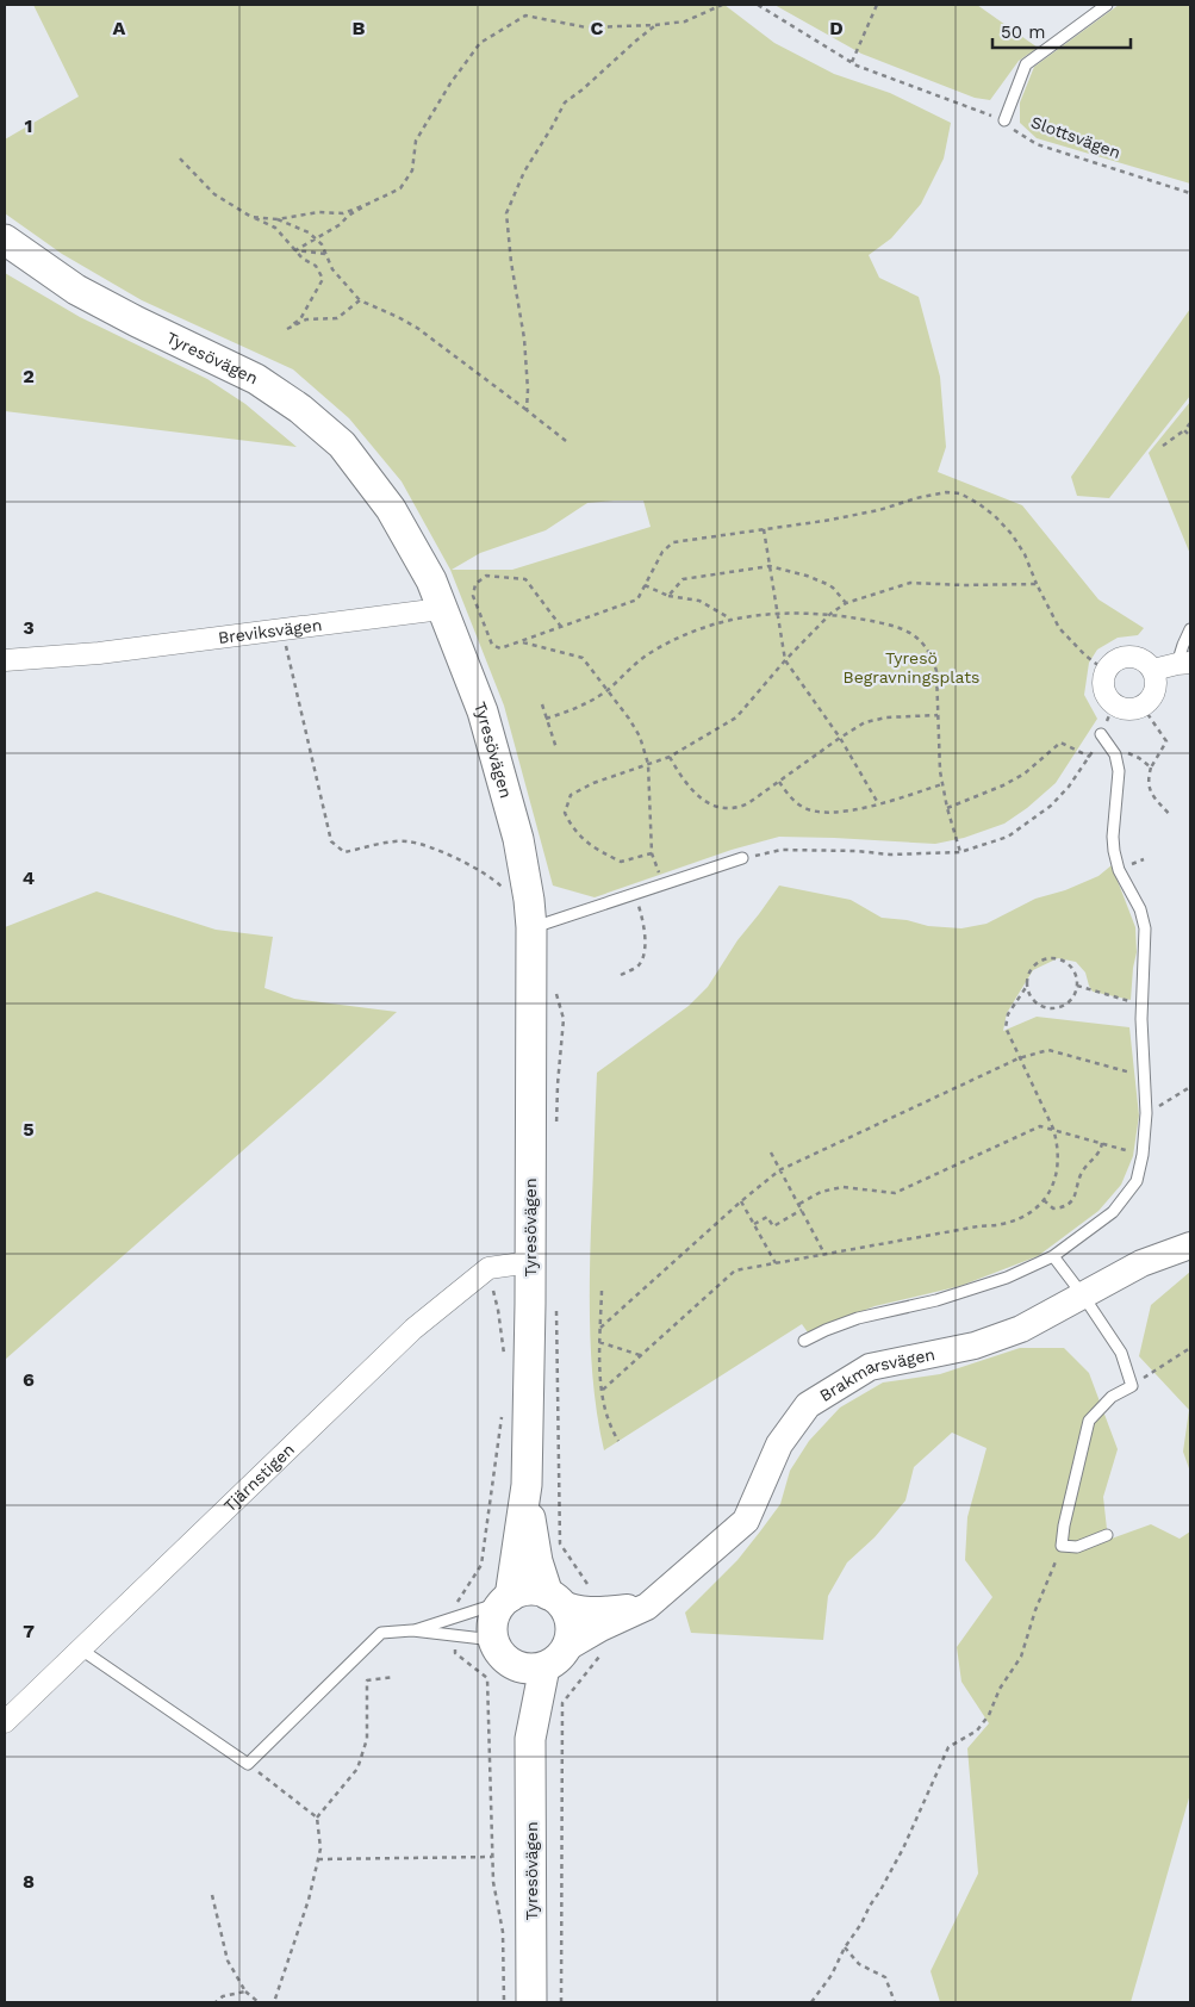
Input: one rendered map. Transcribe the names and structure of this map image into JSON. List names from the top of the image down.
{
  "streets": {
    "main road": ["Tyresövägen"],
    "street": ["Breviksvägen", "Brakmarsvägen", "Tjärnstigen"],
    "path": ["Slottsvägen"]
  },
  "crossings": [
    ["Tyresövägen", "Breviksvägen"],
    ["Tyresövägen", "Brakmarsvägen"]
  ],
  "parks": ["Tyresö Begravningsplats"],
  "scale_bar": "50 m",
  "grid": {
    "columns": [
      "A",
      "B",
      "C",
      "D"
    ],
    "rows": [
      "1",
      "2",
      "3",
      "4",
      "5",
      "6",
      "7",
      "8"
    ]
  }
}
